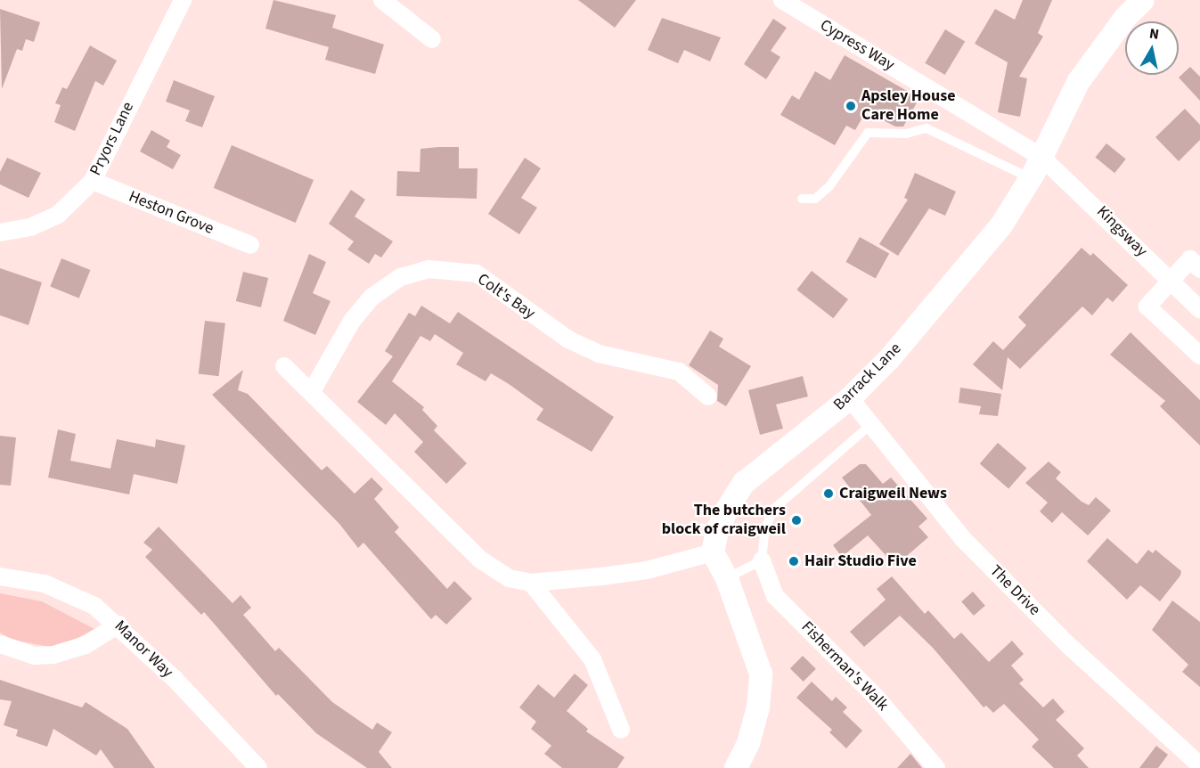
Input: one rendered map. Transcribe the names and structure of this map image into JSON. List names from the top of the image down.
{
  "streets": {
    "street": [
      "Cypress Way",
      "Pryors Lane",
      "Heston Grove",
      "Kingsway",
      "Colt's Bay",
      "Barrack Lane",
      "The Drive",
      "Manor Way",
      "Fisherman's Walk"
    ]
  },
  "crossings": [
    ["Cypress Way", "Kingsway"],
    ["Cypress Way", "Barrack Lane"],
    ["Pryors Lane", "Heston Grove"],
    ["Kingsway", "Barrack Lane"],
    ["Barrack Lane", "The Drive"]
  ],
  "places": [
    "Apsley House Care Home",
    "Craigweil News",
    "The butchers block of craigweil",
    "Hair Studio Five"
  ],
  "north": "top"
}
